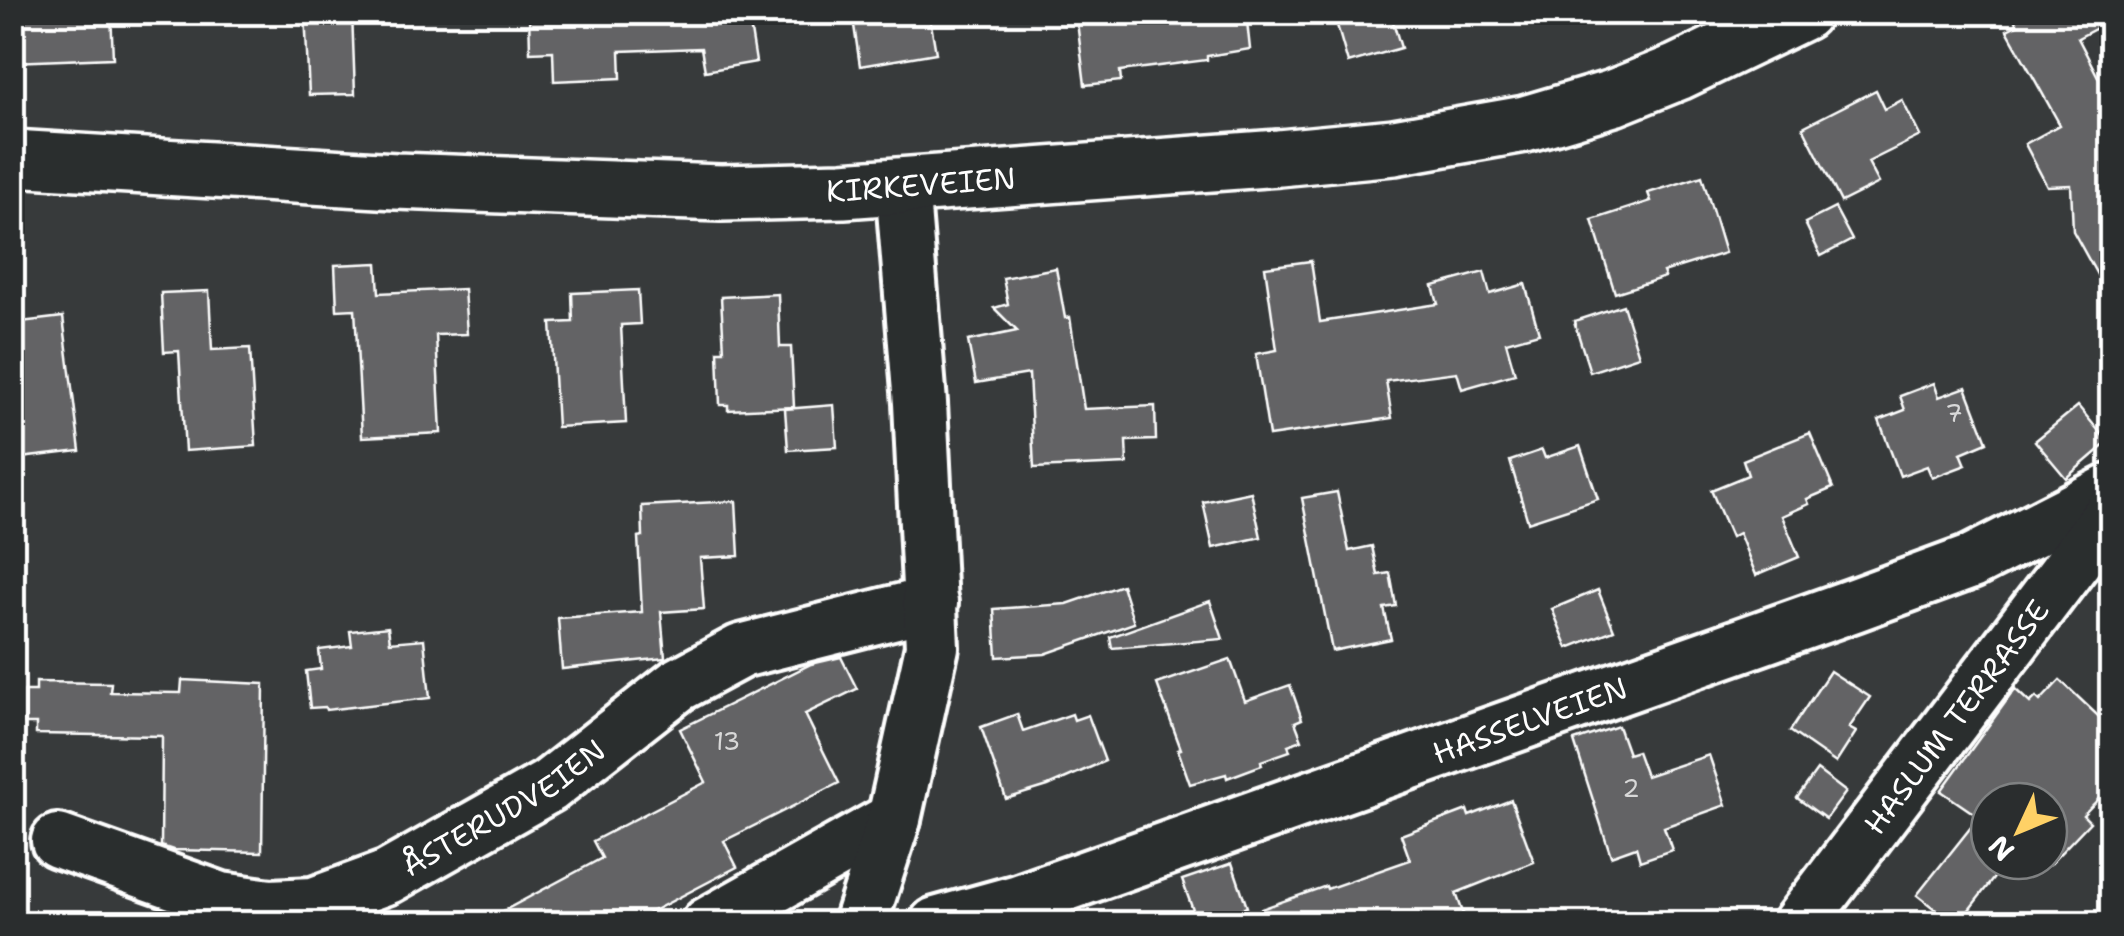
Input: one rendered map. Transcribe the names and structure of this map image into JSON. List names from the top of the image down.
{
  "streets": {
    "main road": ["KIRKEVEIEN"],
    "street": ["HASLUM TERRASSE", "HASSELVEIEN", "ÅSTERUDVEIEN"]
  },
  "house_numbers": ["7", "13", "2"],
  "north": "bottom left"
}
